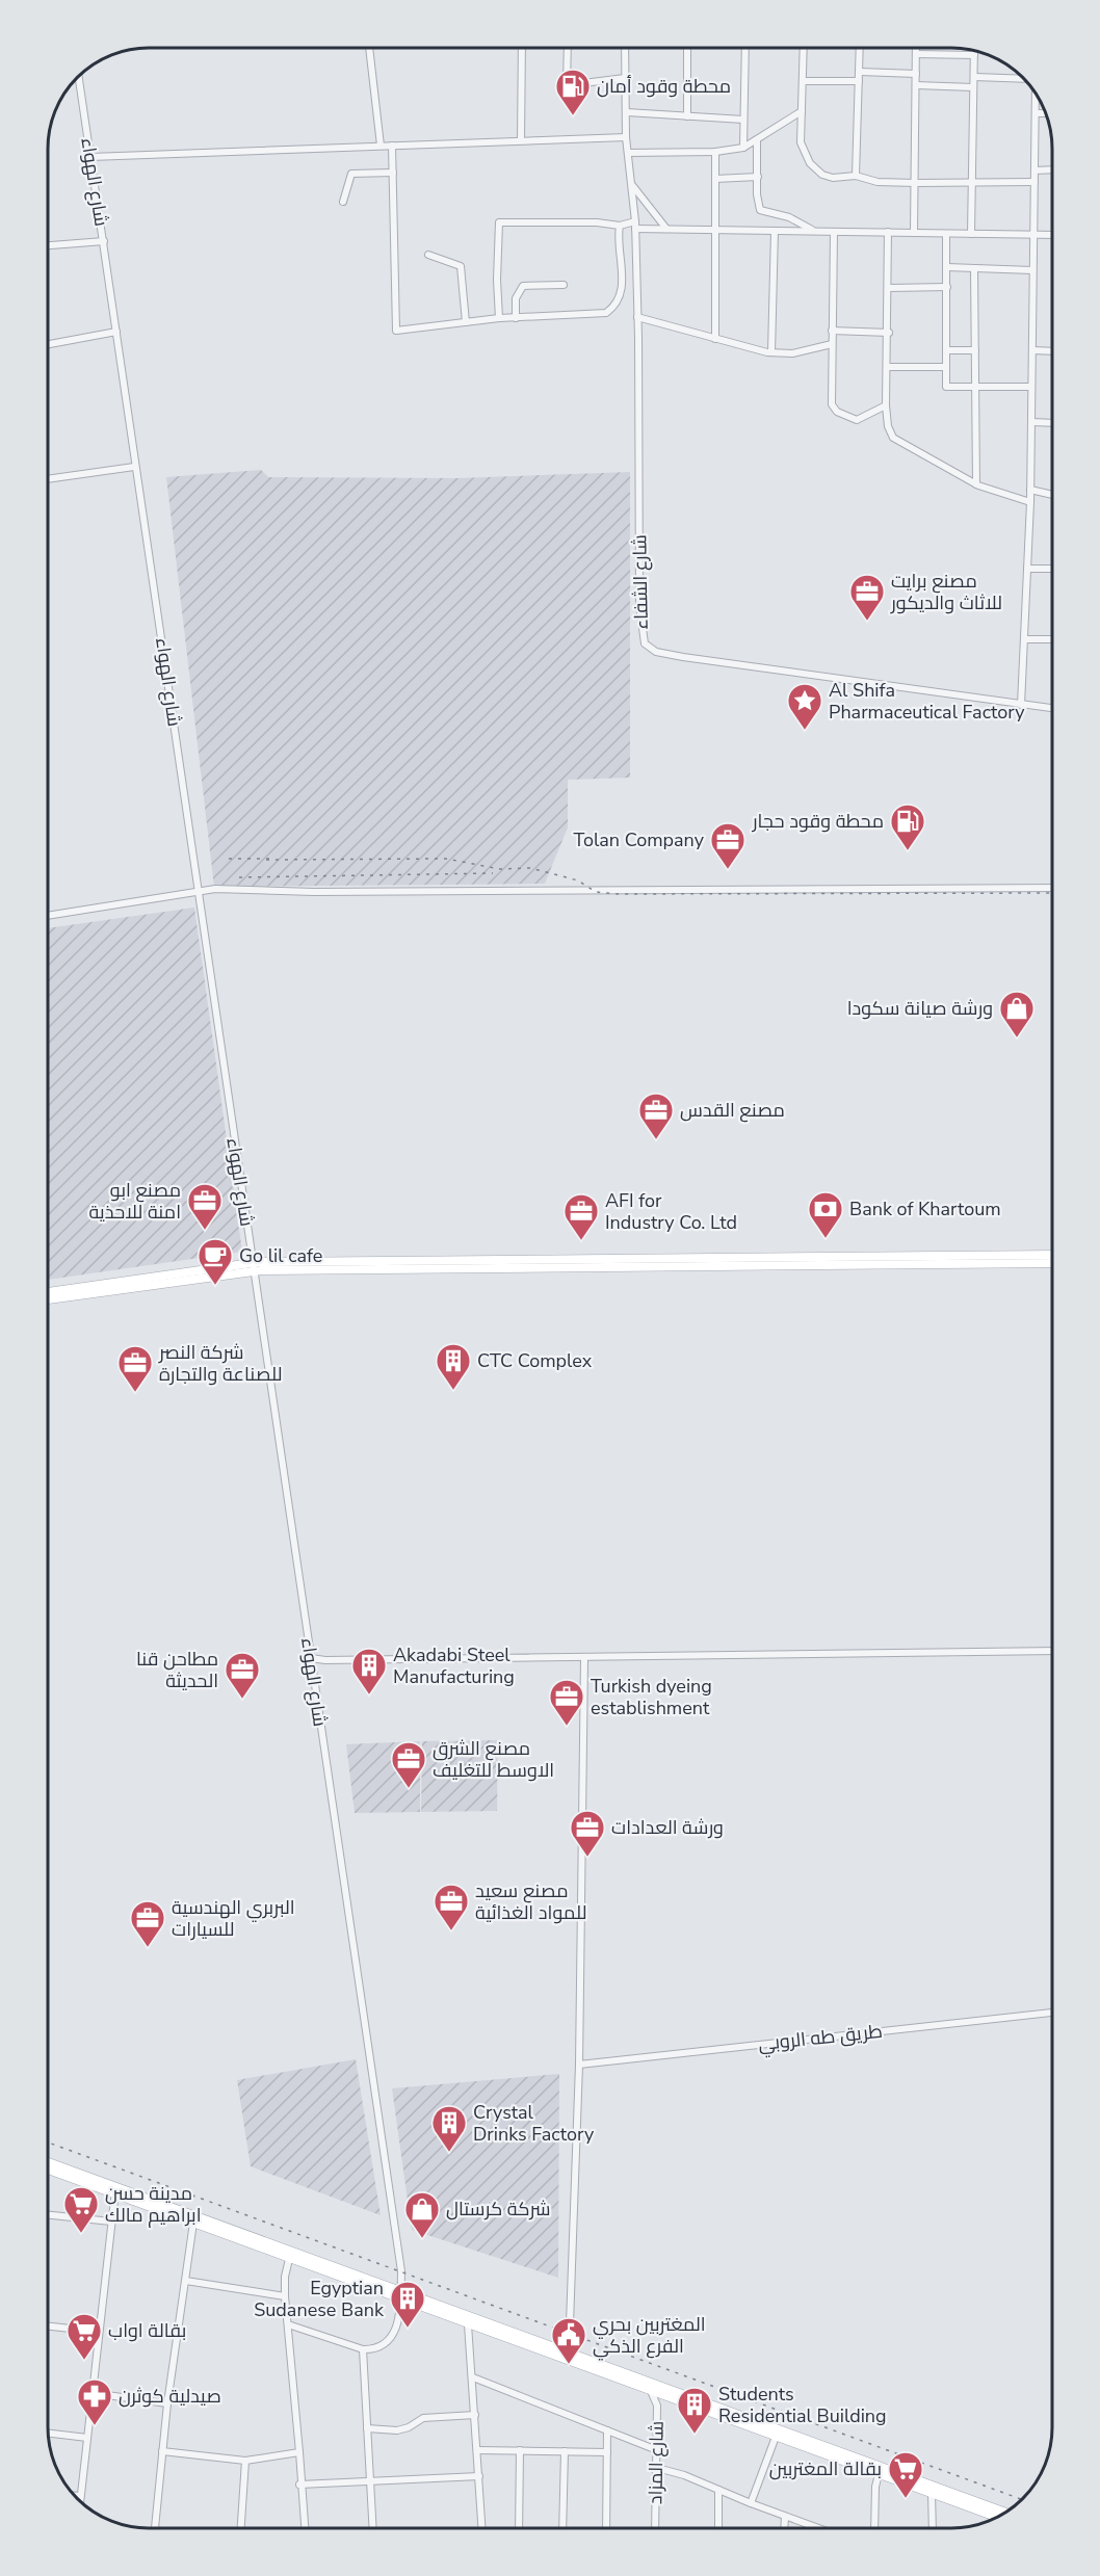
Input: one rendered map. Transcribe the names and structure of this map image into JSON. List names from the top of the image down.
{
  "streets": {
    "street": [
      "شارع الهواء",
      "شارع الشفاء",
      "طريق طه الروبي",
      "شارع المزاد"
    ]
  },
  "places": {
    "fuel station": ["محطة وقود أمان", "محطة وقود حجار"],
    "office": [
      "مصنع برايت للاثاث والديكور",
      "Tolan Company",
      "مصنع القدس",
      "مصنع ابو امنة للاحذية",
      "AFI for Industry Co. Ltd",
      "شركة النصر للصناعة والتجارة",
      "مطاحن قنا الحديثة",
      "Turkish dyeing establishment",
      "مصنع الشرق الاوسط للتغليف",
      "ورشة العدادات",
      "مصنع سعيد للمواد الغذائية",
      "البربري الهندسية للسيارات"
    ],
    "place": ["Al Shifa Pharmaceutical Factory"],
    "shop": ["ورشة صيانة سكودا", "شركة كرستال"],
    "bank": ["Bank of Khartoum"],
    "cafe": ["Go lil cafe"],
    "building": [
      "CTC Complex",
      "Akadabi Steel Manufacturing",
      "Crystal Drinks Factory",
      "Egyptian Sudanese Bank",
      "Students Residential Building"
    ],
    "supermarket": ["مدينة حسن ابراهيم مالك", "بقالة اواب", "بقالة المغتربين"],
    "public building": ["المغتربين بحري الفرع الذكي"],
    "pharmacy": ["صيدلية كوثرن"]
  }
}
